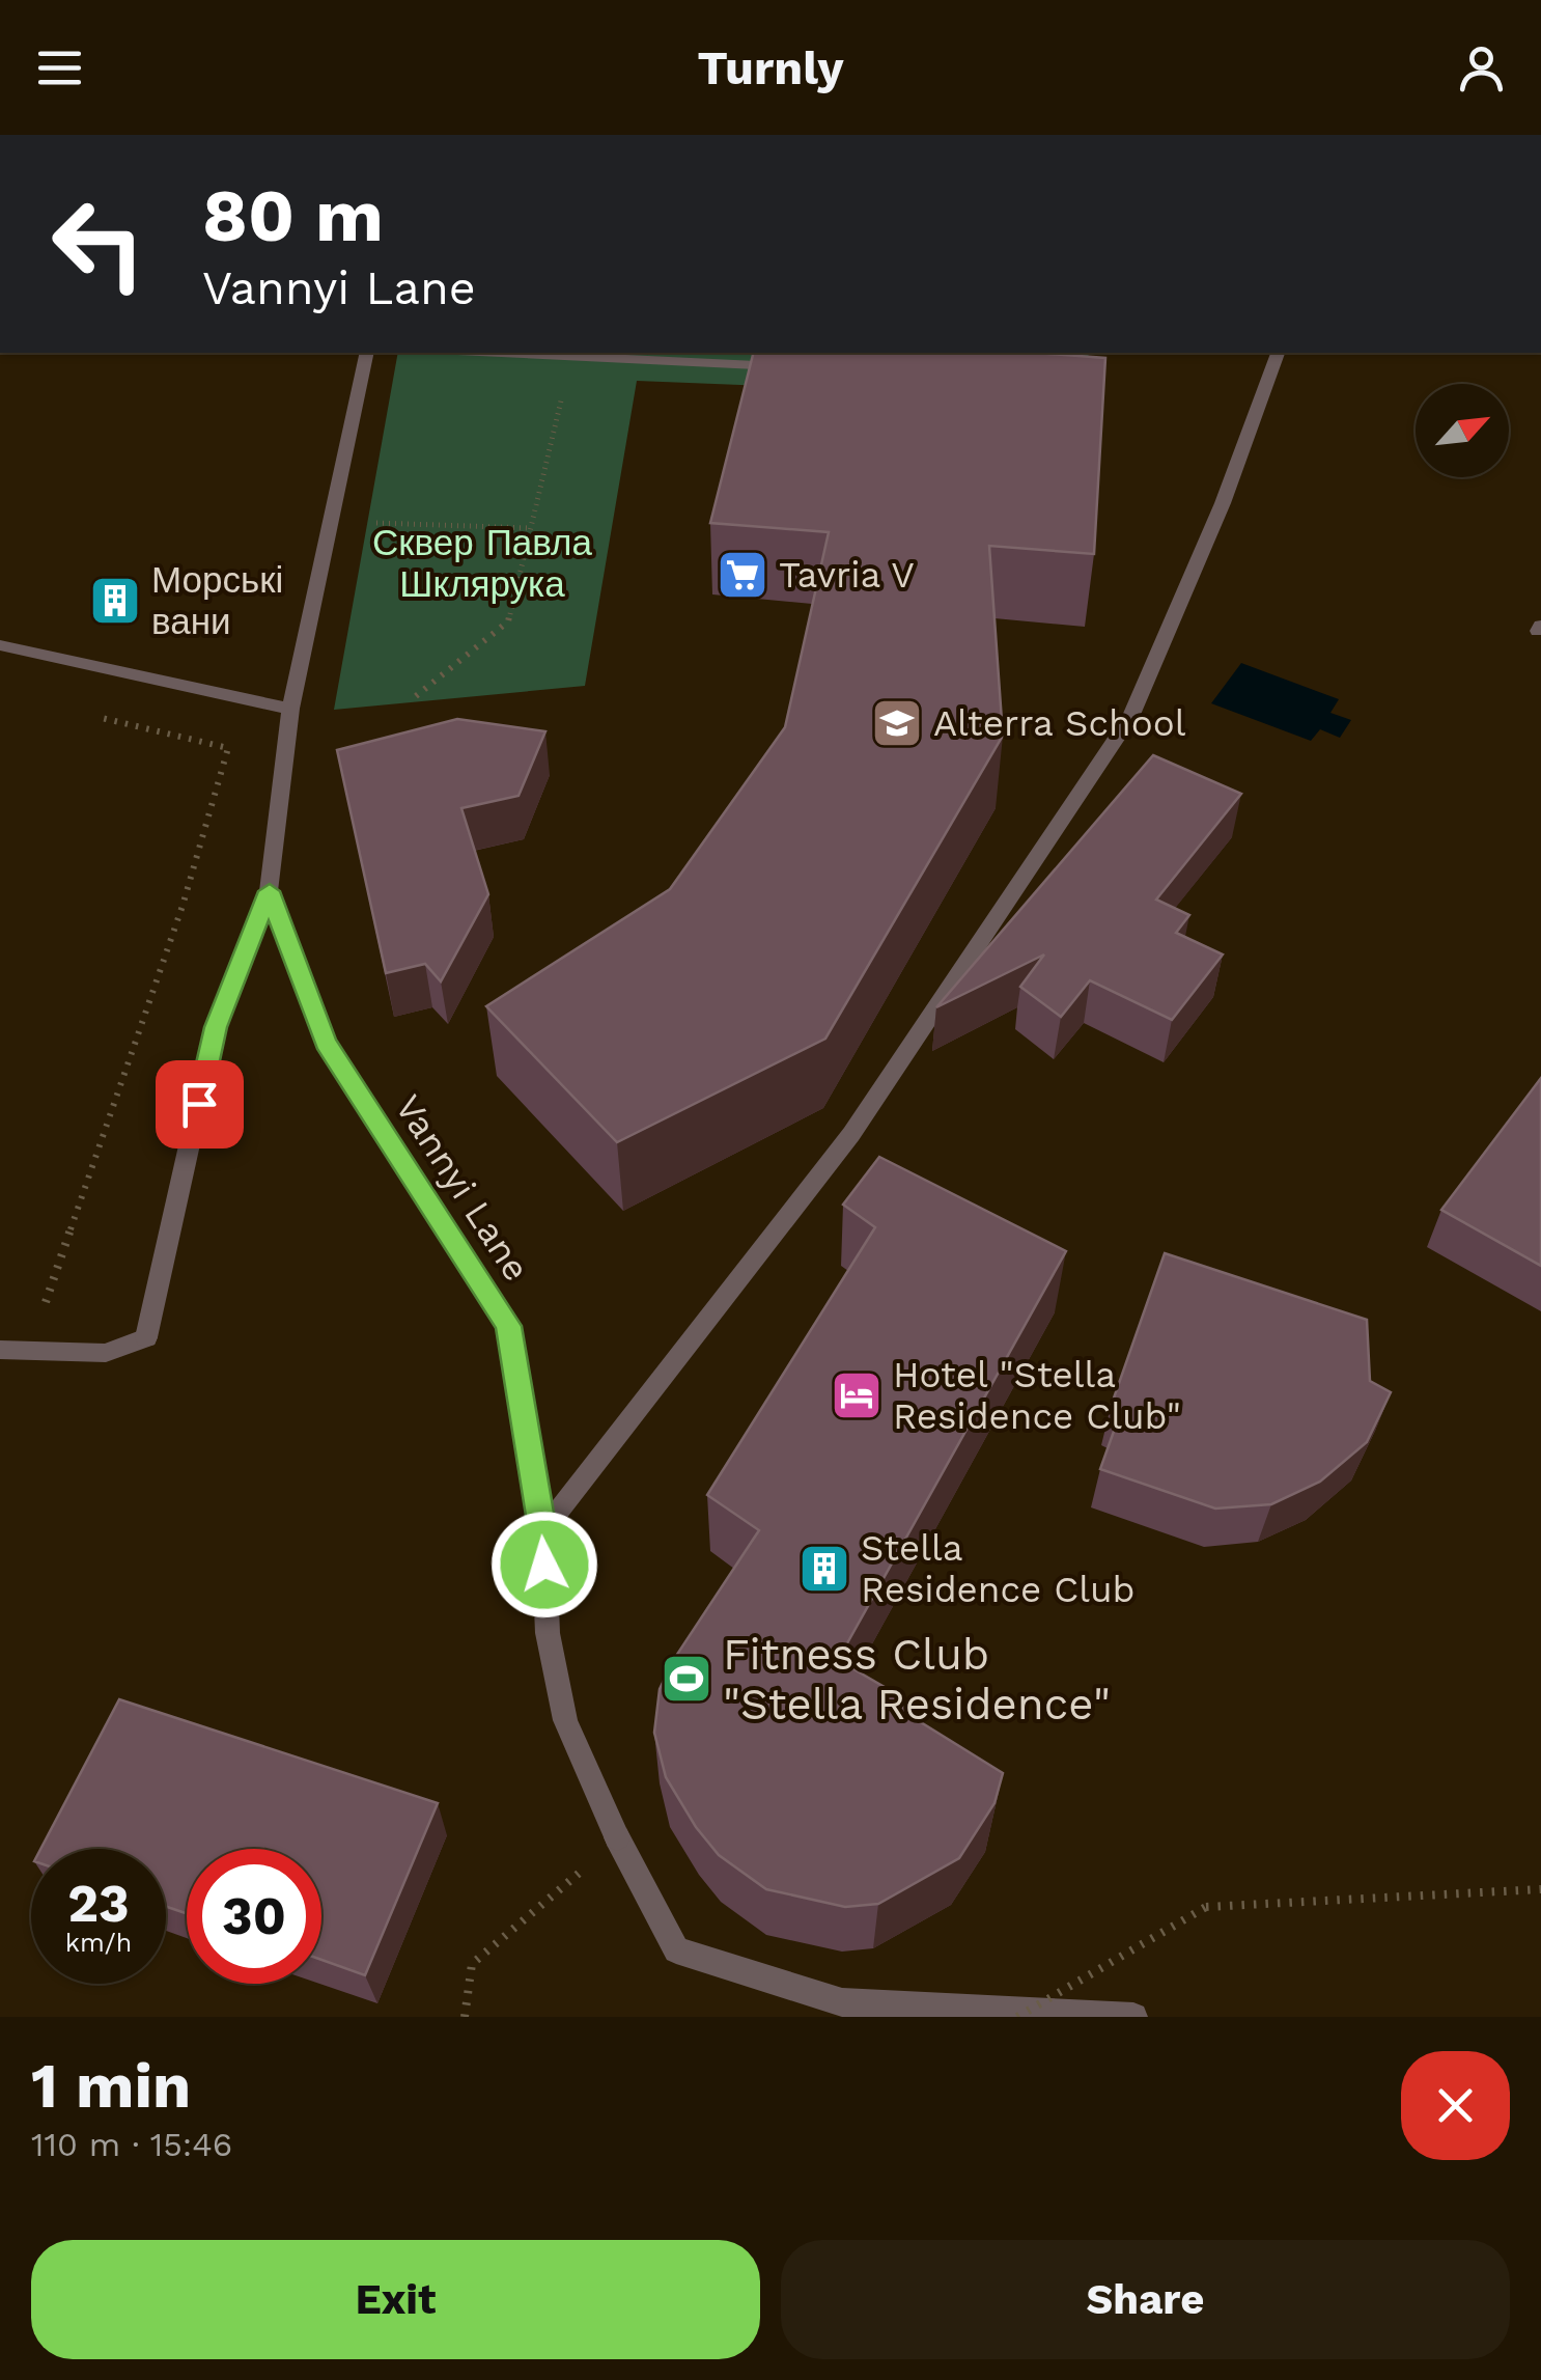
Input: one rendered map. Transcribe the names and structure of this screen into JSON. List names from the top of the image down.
{
  "streets": {
    "street": ["Vannyi Lane"]
  },
  "parks": ["Сквер Павла Шклярука"],
  "places": {
    "supermarket": ["Tavria V"],
    "building": ["Морські вани", "Stella Residence Club"],
    "school or university": ["Alterra School"],
    "hotel": ["Hotel \"Stella Residence Club\""],
    "sports": ["Fitness Club \"Stella Residence\""]
  },
  "north": "top right",
  "page": {
    "header": "Turnly",
    "turn": ["80 m", "Vannyi Lane"],
    "speed": "23 km/h",
    "limit": "30",
    "heading": ["1 min", "110 m · 15:46"],
    "buttons": ["Exit", "Share"]
  }
}
